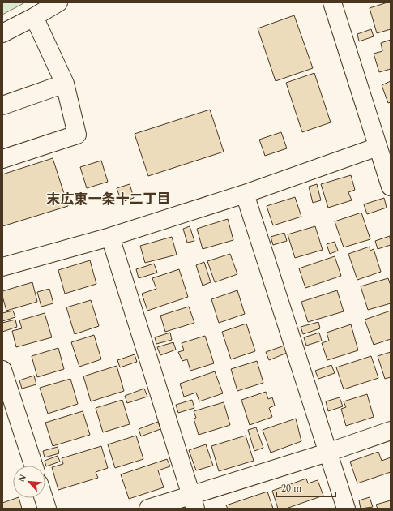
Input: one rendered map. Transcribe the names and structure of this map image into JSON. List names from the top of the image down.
{
  "districts": ["末広東一条十二丁目"],
  "scale_bar": "20 m",
  "north": "top left"
}
